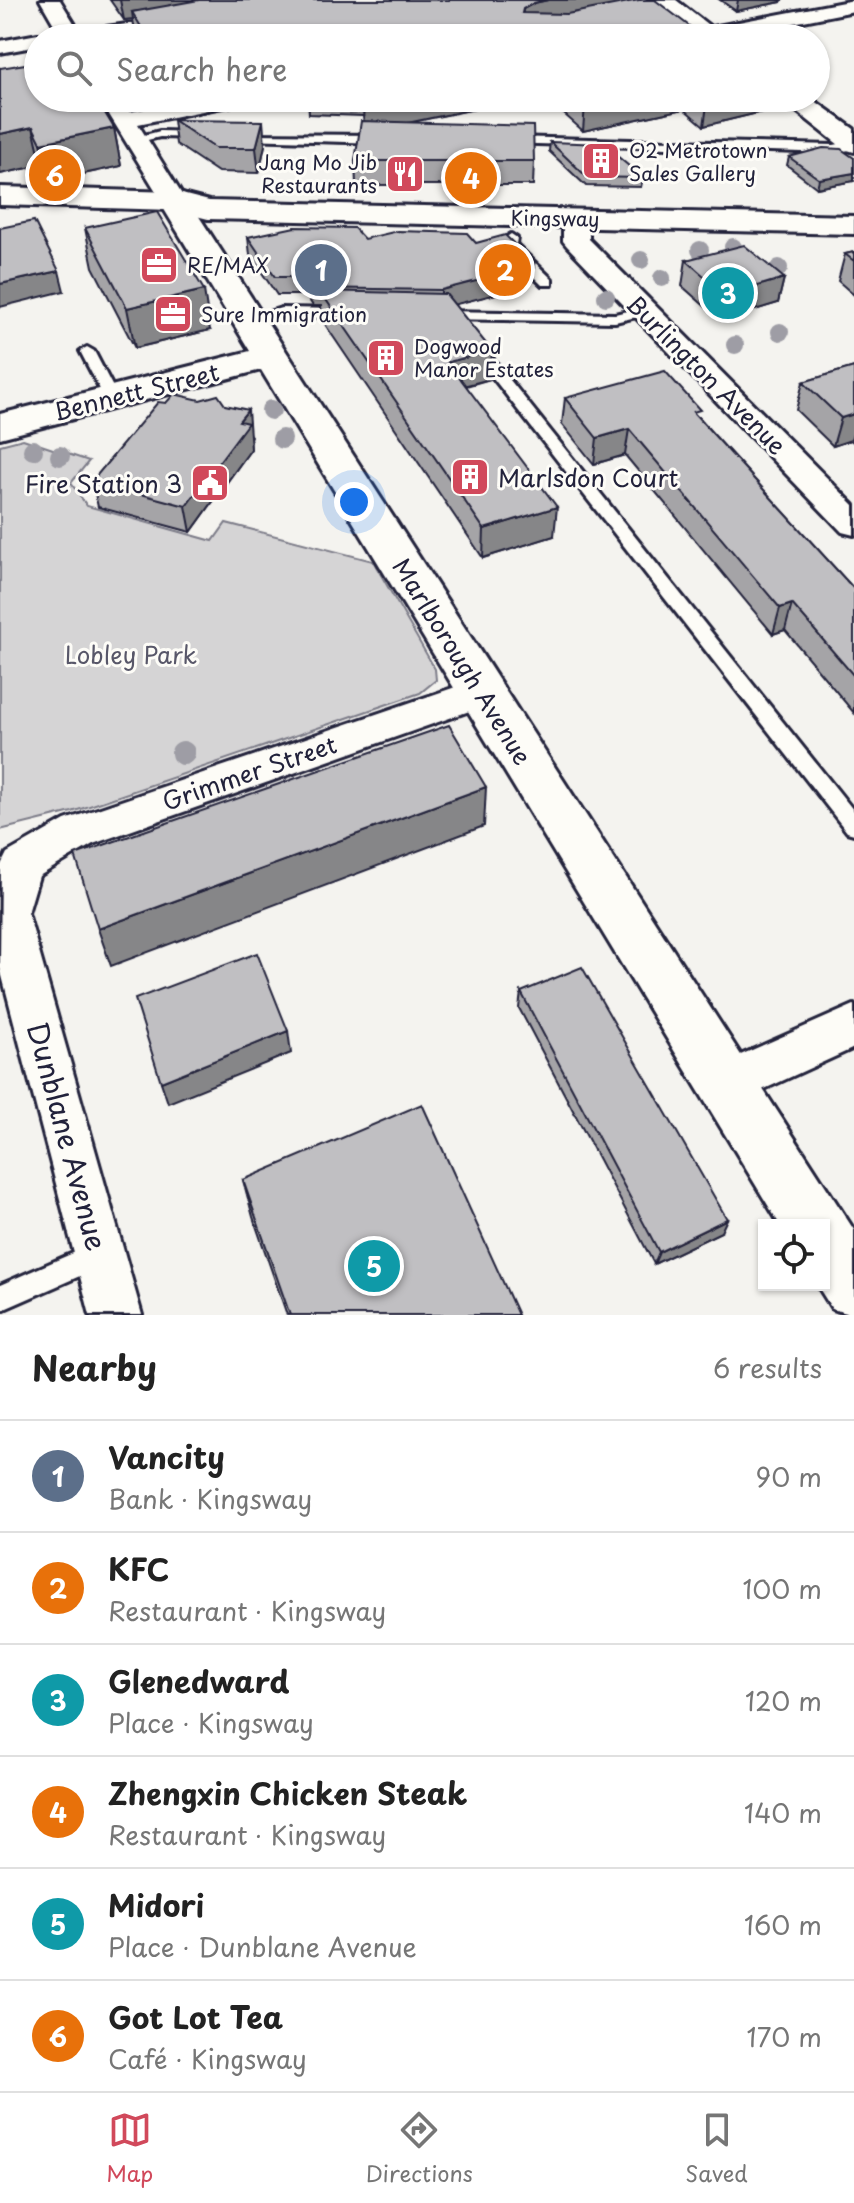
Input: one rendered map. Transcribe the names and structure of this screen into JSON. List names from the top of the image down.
{
  "streets": {
    "street": [
      "Kingsway",
      "Burlington Avenue",
      "Bennett Street",
      "Marlborough Avenue",
      "Grimmer Street",
      "Dunblane Avenue"
    ]
  },
  "crossings": [
    ["Kingsway", "Burlington Avenue"],
    ["Kingsway", "Marlborough Avenue"],
    ["Bennett Street", "Marlborough Avenue"],
    ["Marlborough Avenue", "Grimmer Street"],
    ["Grimmer Street", "Dunblane Avenue"]
  ],
  "parks": ["Lobley Park"],
  "places": {
    "building": ["O2 Metrotown Sales Gallery", "Dogwood Manor Estates", "Marlsdon Court"],
    "restaurant": ["Jang Mo Jib Restaurants"],
    "office": ["RE/MAX", "Sure Immigration"],
    "public building": ["Fire Station 3"]
  },
  "page": {
    "search": "Search here",
    "pins": [
      "6",
      "4",
      "1",
      "2",
      "3",
      "5"
    ],
    "heading": ["Nearby", "6 results"],
    "list": [
      {
        "mark": "1",
        "name": "Vancity",
        "note": "Bank · Kingsway",
        "value": "90 m"
      },
      {
        "mark": "2",
        "name": "KFC",
        "note": "Restaurant · Kingsway",
        "value": "100 m"
      },
      {
        "mark": "3",
        "name": "Glenedward",
        "note": "Place · Kingsway",
        "value": "120 m"
      },
      {
        "mark": "4",
        "name": "Zhengxin Chicken Steak",
        "note": "Restaurant · Kingsway",
        "value": "140 m"
      },
      {
        "mark": "5",
        "name": "Midori",
        "note": "Place · Dunblane Avenue",
        "value": "160 m"
      },
      {
        "mark": "6",
        "name": "Got Lot Tea",
        "note": "Café · Kingsway",
        "value": "170 m"
      }
    ],
    "nav": ["Map", "Directions", "Saved"]
  }
}
